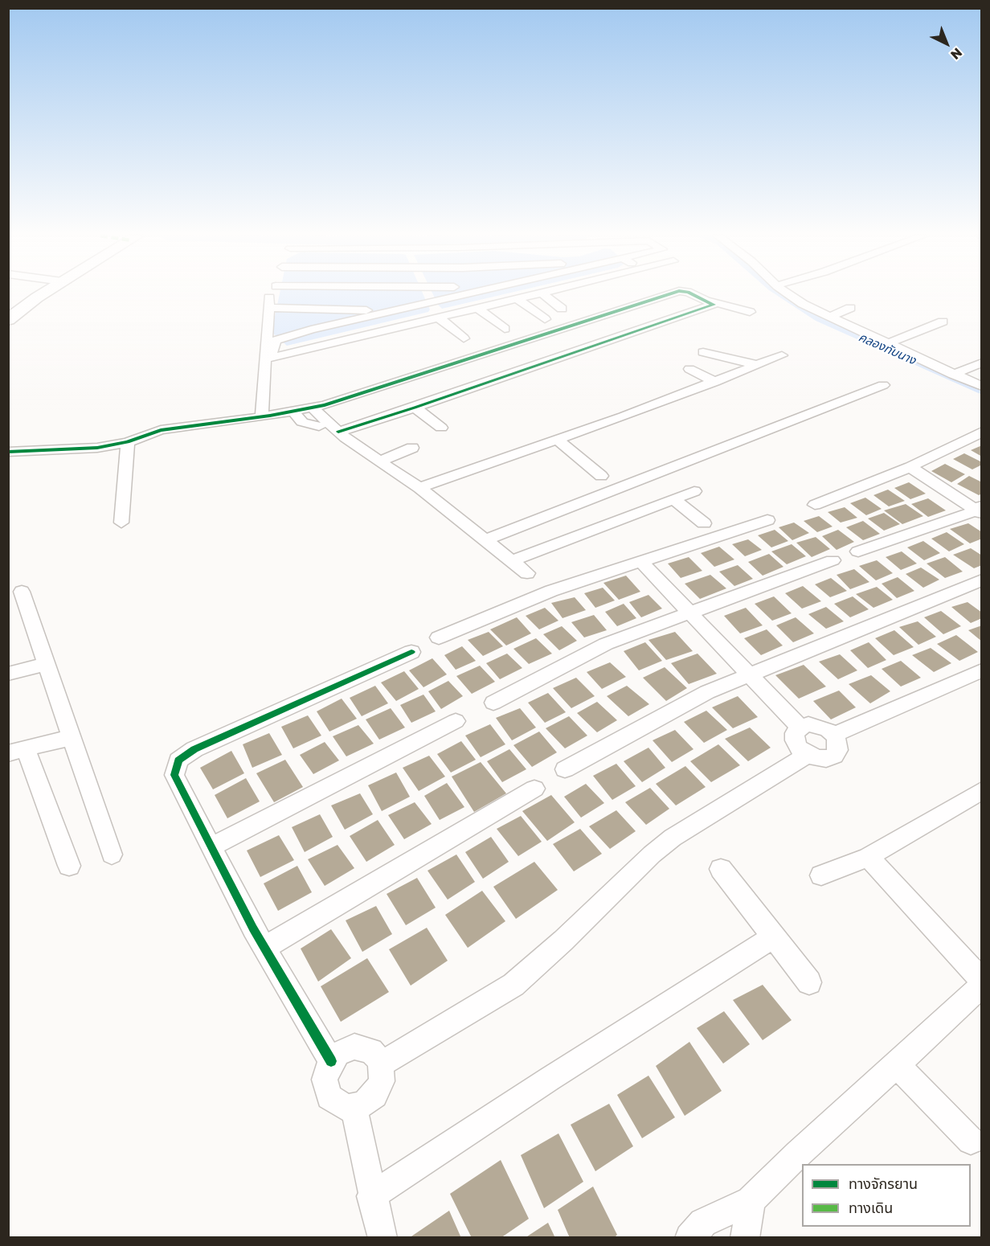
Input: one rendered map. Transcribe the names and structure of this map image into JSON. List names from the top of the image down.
{
  "water": ["คลองทับนาง"],
  "legend": ["ทางจักรยาน", "ทางเดิน"],
  "north": "bottom right"
}
